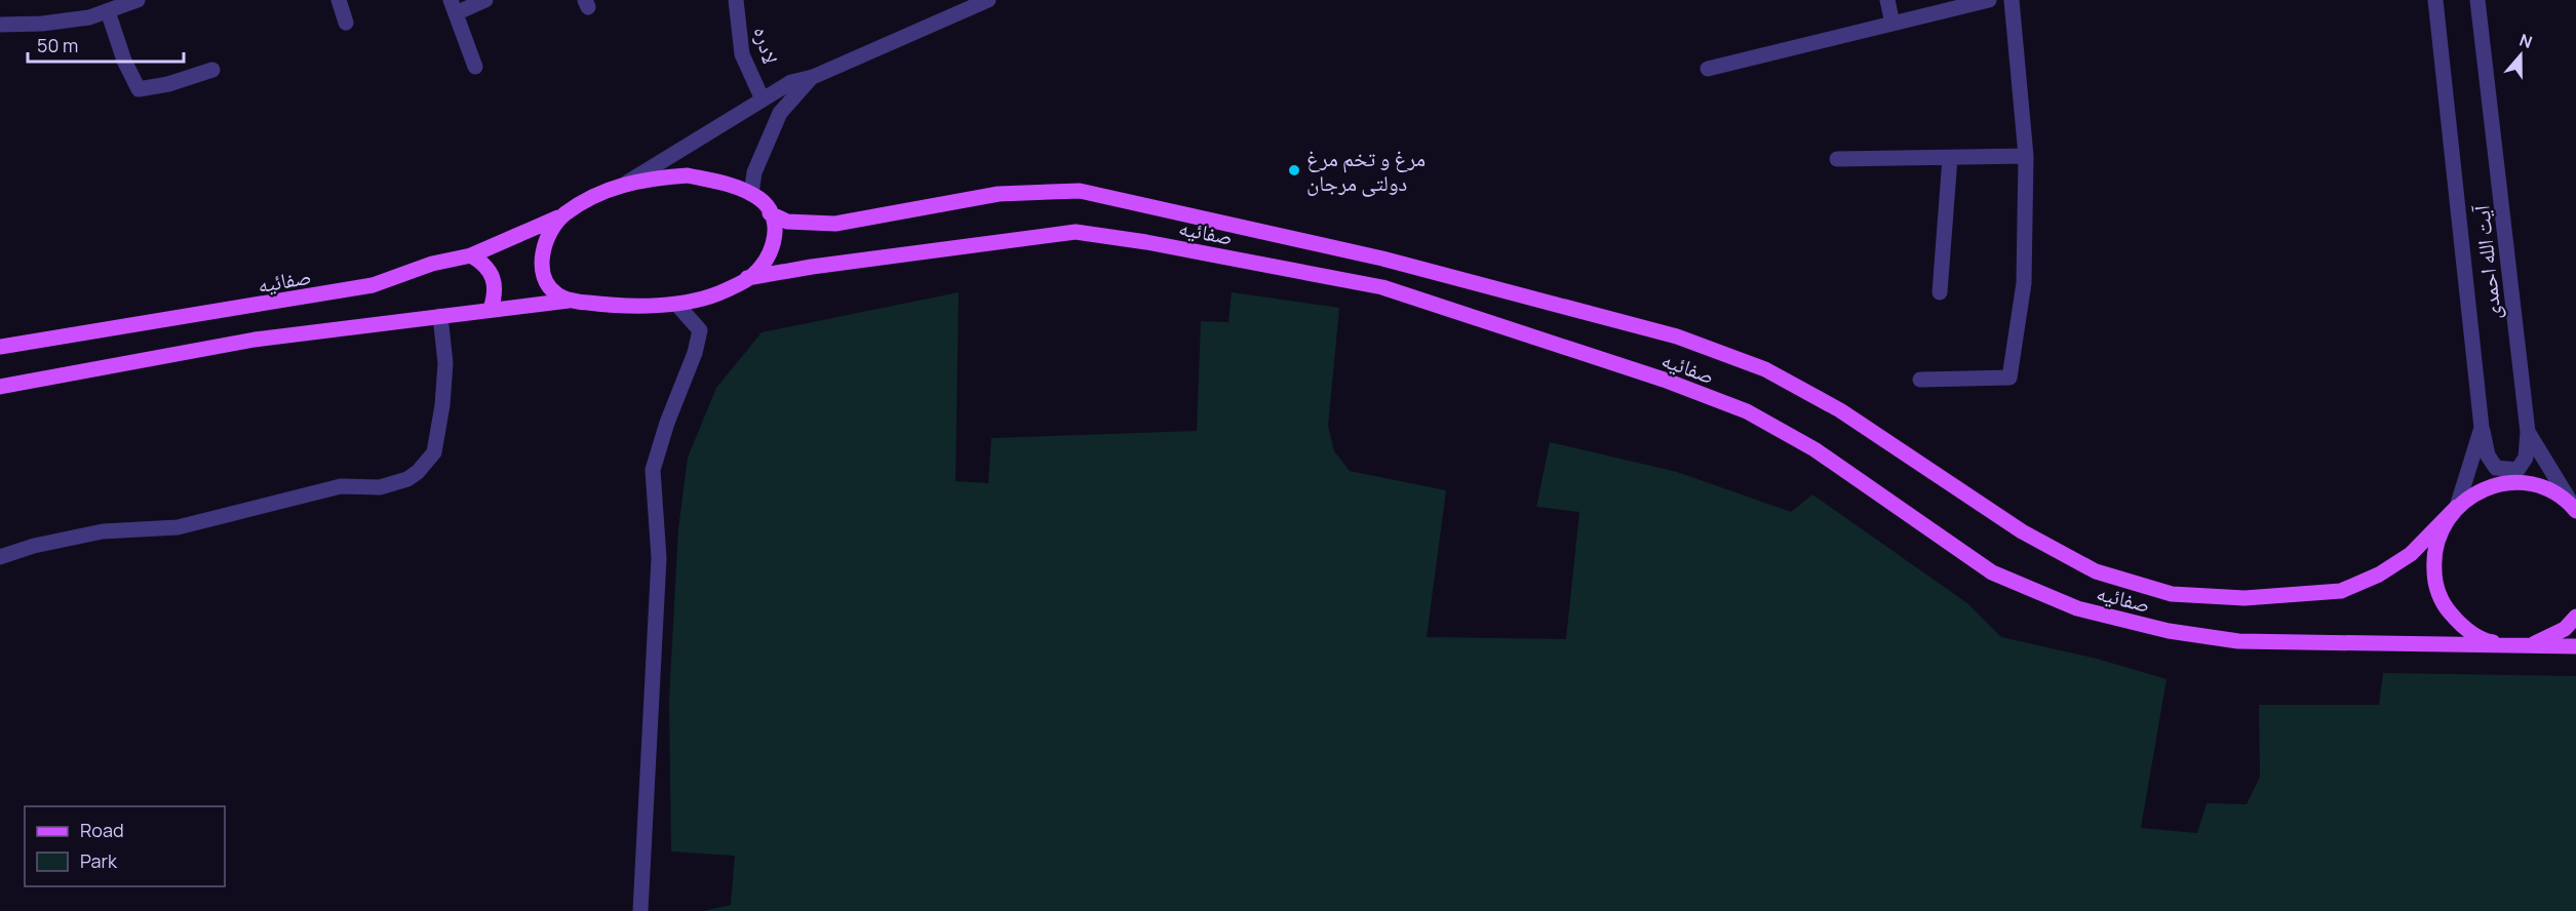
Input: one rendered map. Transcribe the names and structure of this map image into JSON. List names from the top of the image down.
{
  "streets": {
    "main road": ["صفائیه"],
    "street": ["لادره", "آیت الله احمدی"]
  },
  "crossings": [
    ["صفائیه", "آیت الله احمدی"]
  ],
  "places": ["مرغ و تخم مرغ دولتی مرجان"],
  "legend": ["Road", "Park"],
  "scale_bar": "50 m",
  "north": "top"
}
